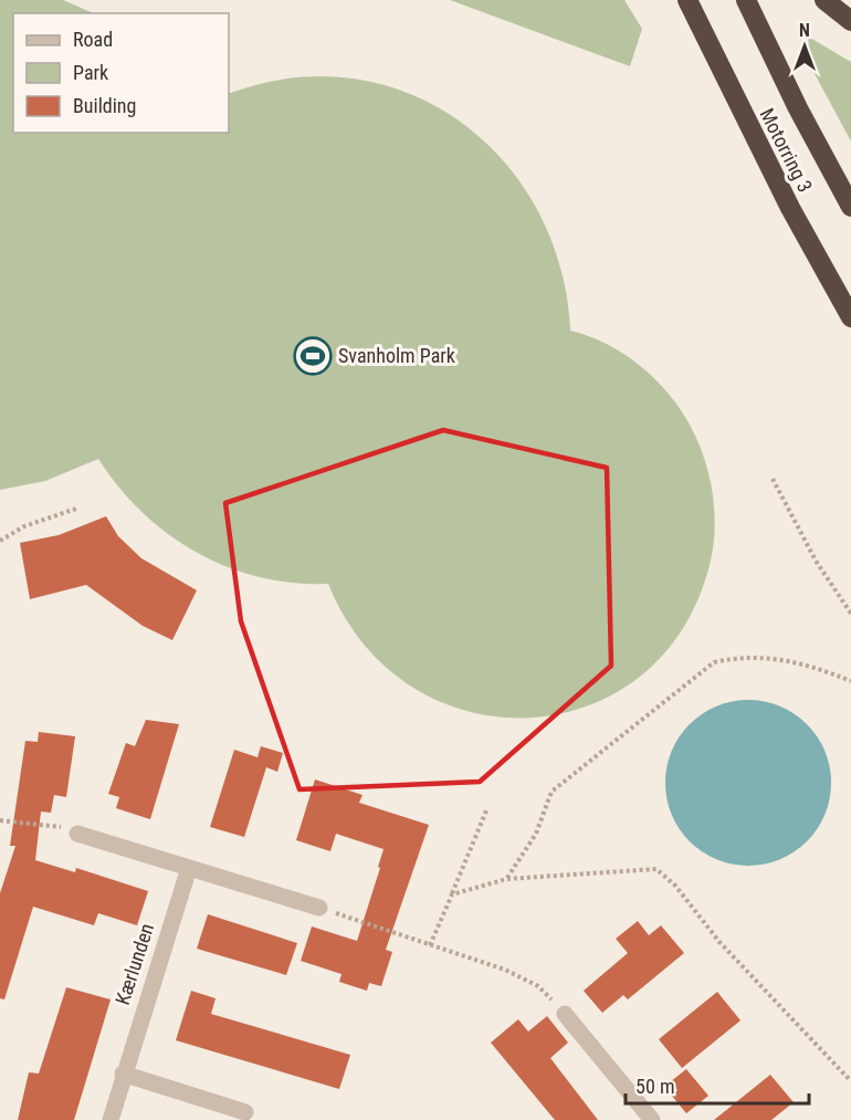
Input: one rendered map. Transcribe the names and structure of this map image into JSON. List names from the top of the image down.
{
  "streets": {
    "highway": ["Motorring 3"],
    "street": ["Kærlunden"]
  },
  "places": {
    "sports": ["Svanholm Park"]
  },
  "legend": ["Road", "Park", "Building"],
  "scale_bar": "50 m",
  "north": "top"
}
